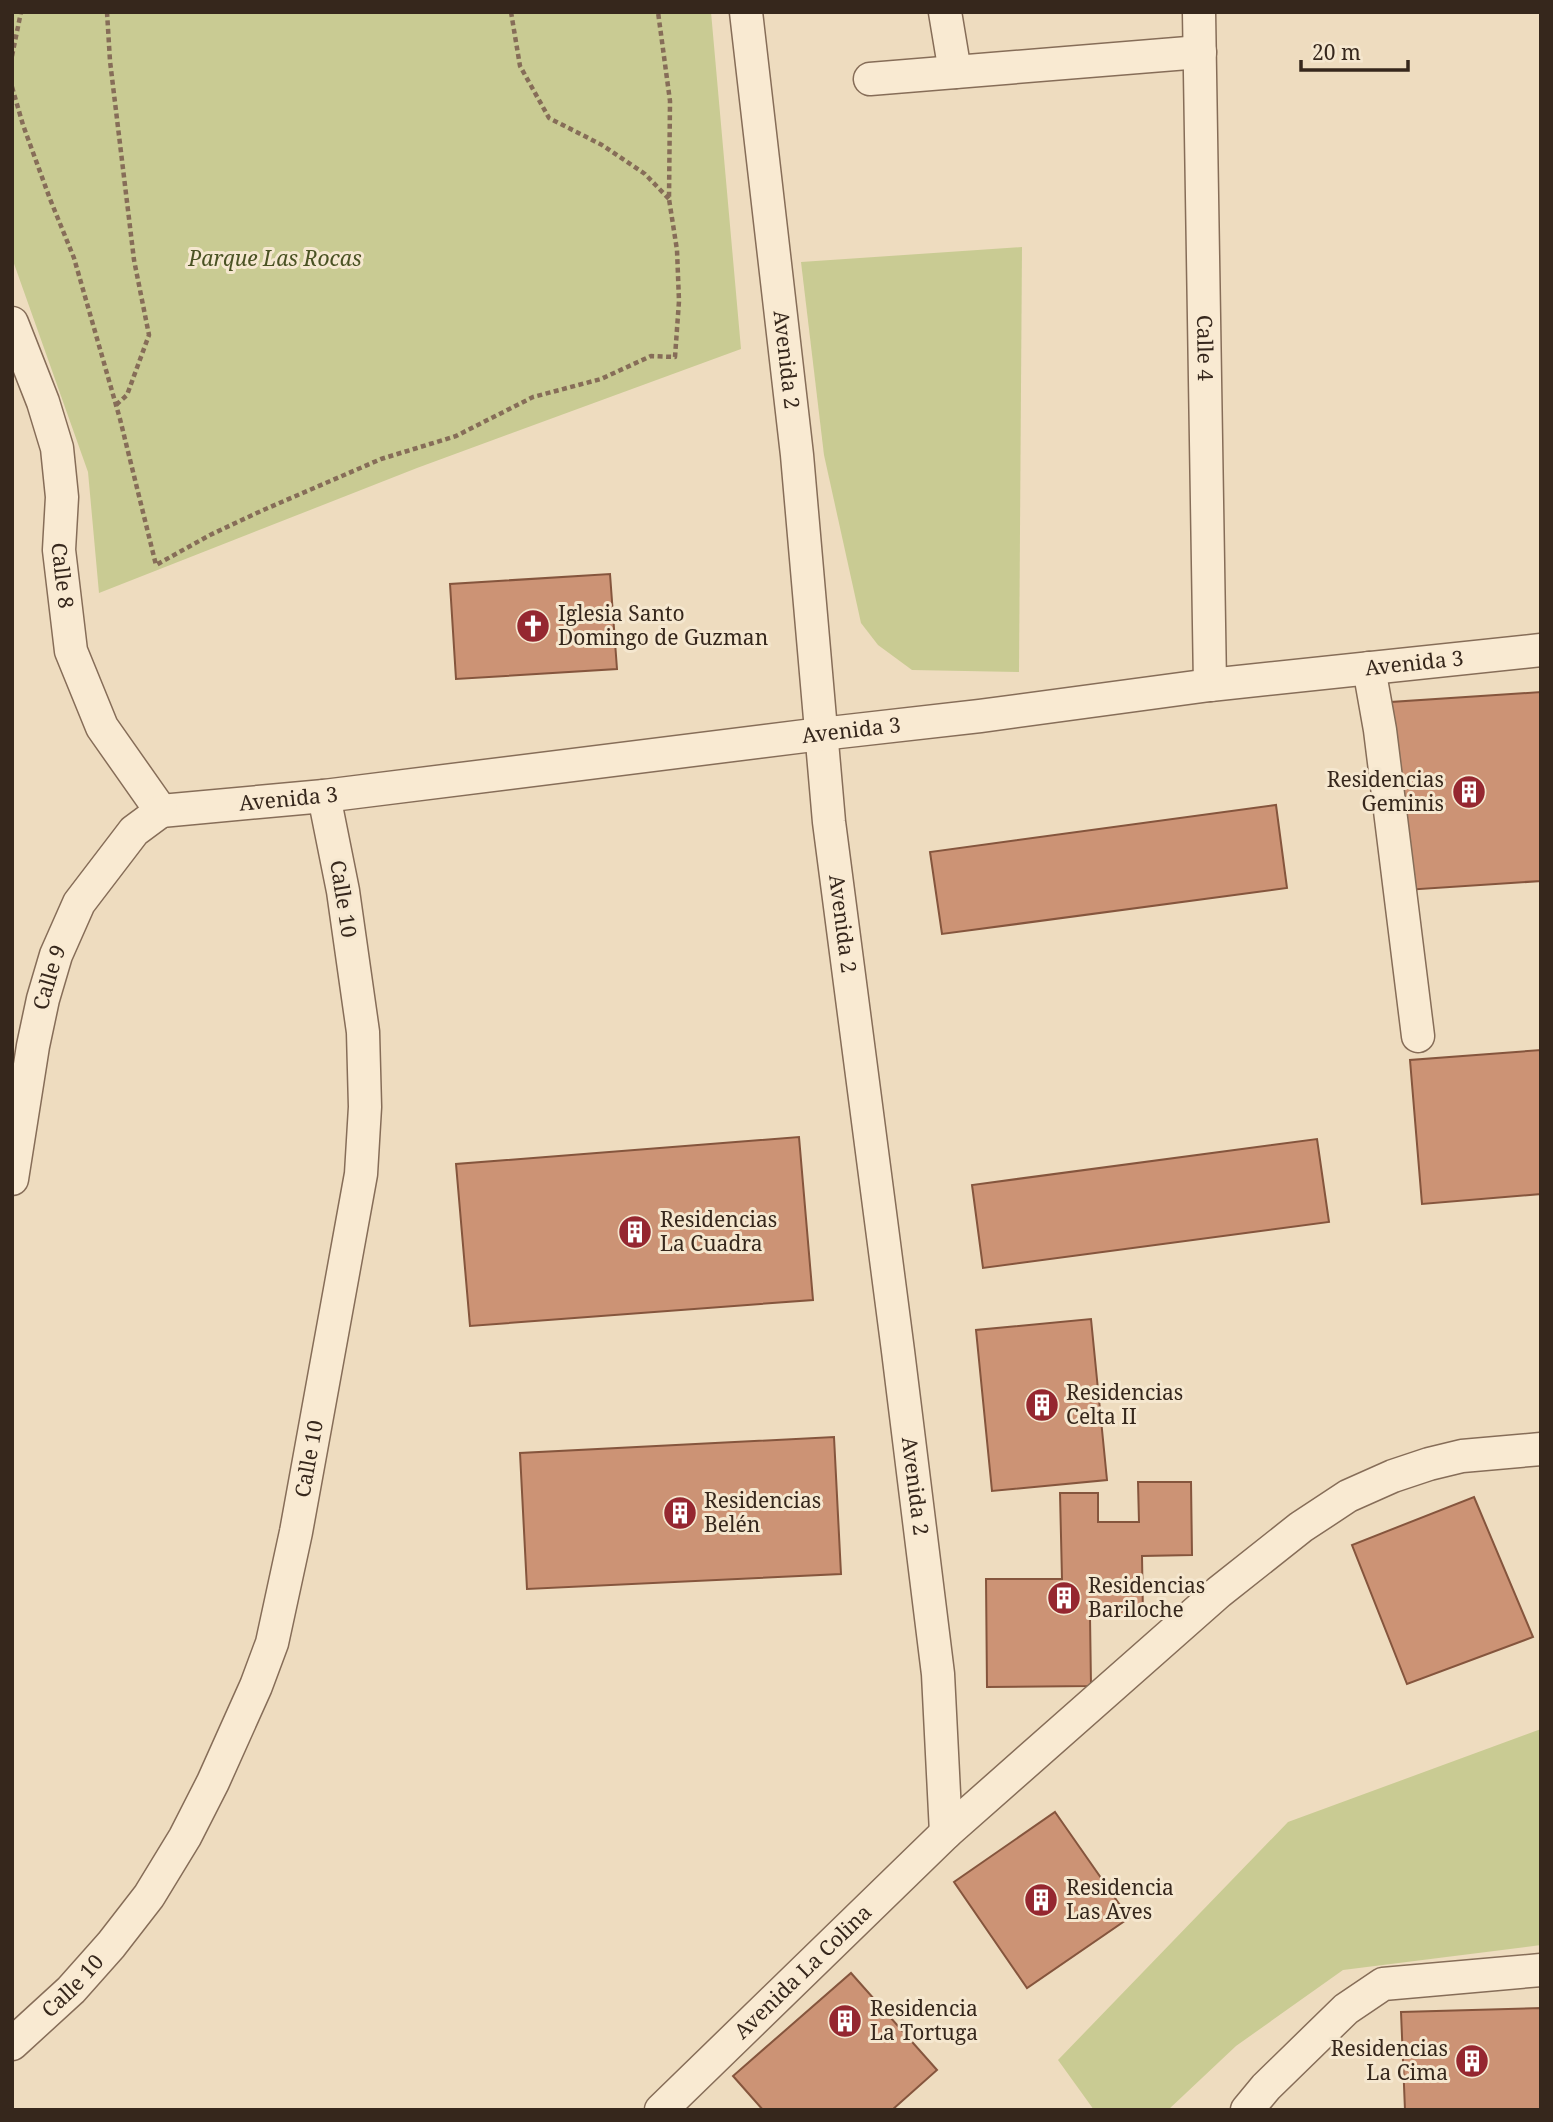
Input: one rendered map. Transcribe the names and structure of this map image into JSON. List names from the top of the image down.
{
  "streets": {
    "street": [
      "Calle 4",
      "Avenida 2",
      "Calle 8",
      "Avenida 3",
      "Calle 10",
      "Calle 9",
      "Avenida La Colina"
    ]
  },
  "crossings": [
    ["Calle 4", "Avenida 3"],
    ["Avenida 2", "Avenida 3"],
    ["Avenida 2", "Avenida La Colina"],
    ["Calle 8", "Avenida 3"],
    ["Calle 8", "Calle 9"],
    ["Avenida 3", "Calle 10"],
    ["Avenida 3", "Calle 9"]
  ],
  "parks": ["Parque Las Rocas"],
  "places": {
    "church": ["Iglesia Santo Domingo de Guzman"],
    "building": [
      "Residencias Geminis",
      "Residencias La Cuadra",
      "Residencias Celta II",
      "Residencias Belén",
      "Residencias Bariloche",
      "Residencia Las Aves",
      "Residencia La Tortuga",
      "Residencias La Cima"
    ]
  },
  "scale_bar": "20 m"
}
